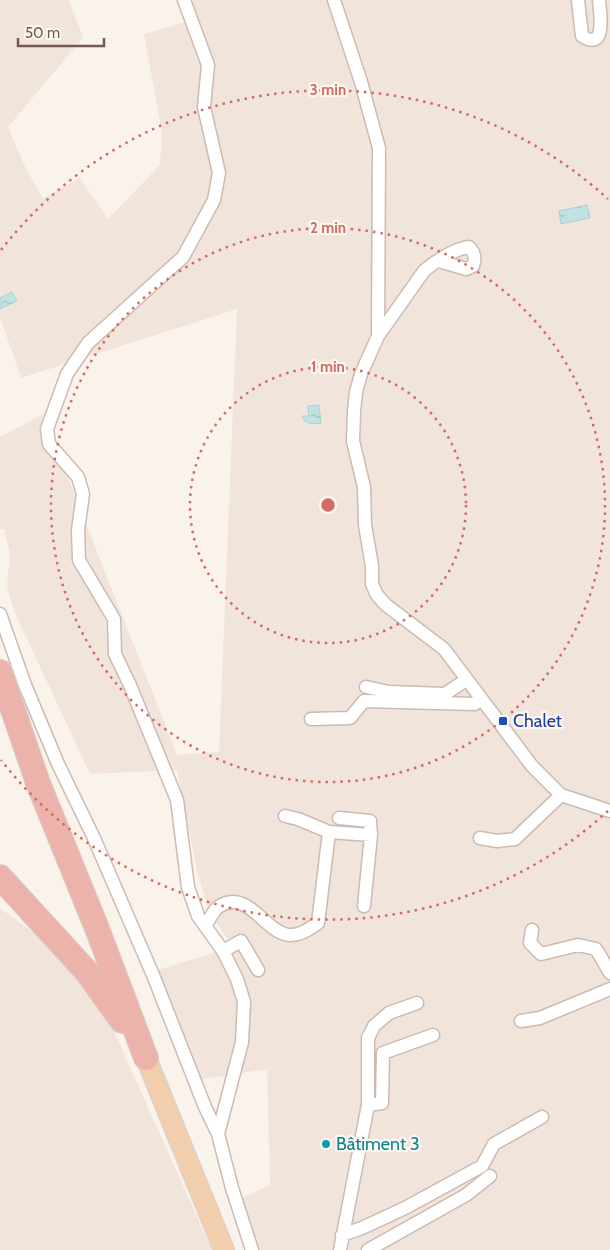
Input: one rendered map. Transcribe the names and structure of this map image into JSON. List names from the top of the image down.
{
  "places": {
    "transit": ["Chalet"],
    "other": ["Bâtiment 3"]
  },
  "scale_bar": "50 m",
  "rings": ["3 min", "2 min", "1 min"]
}
